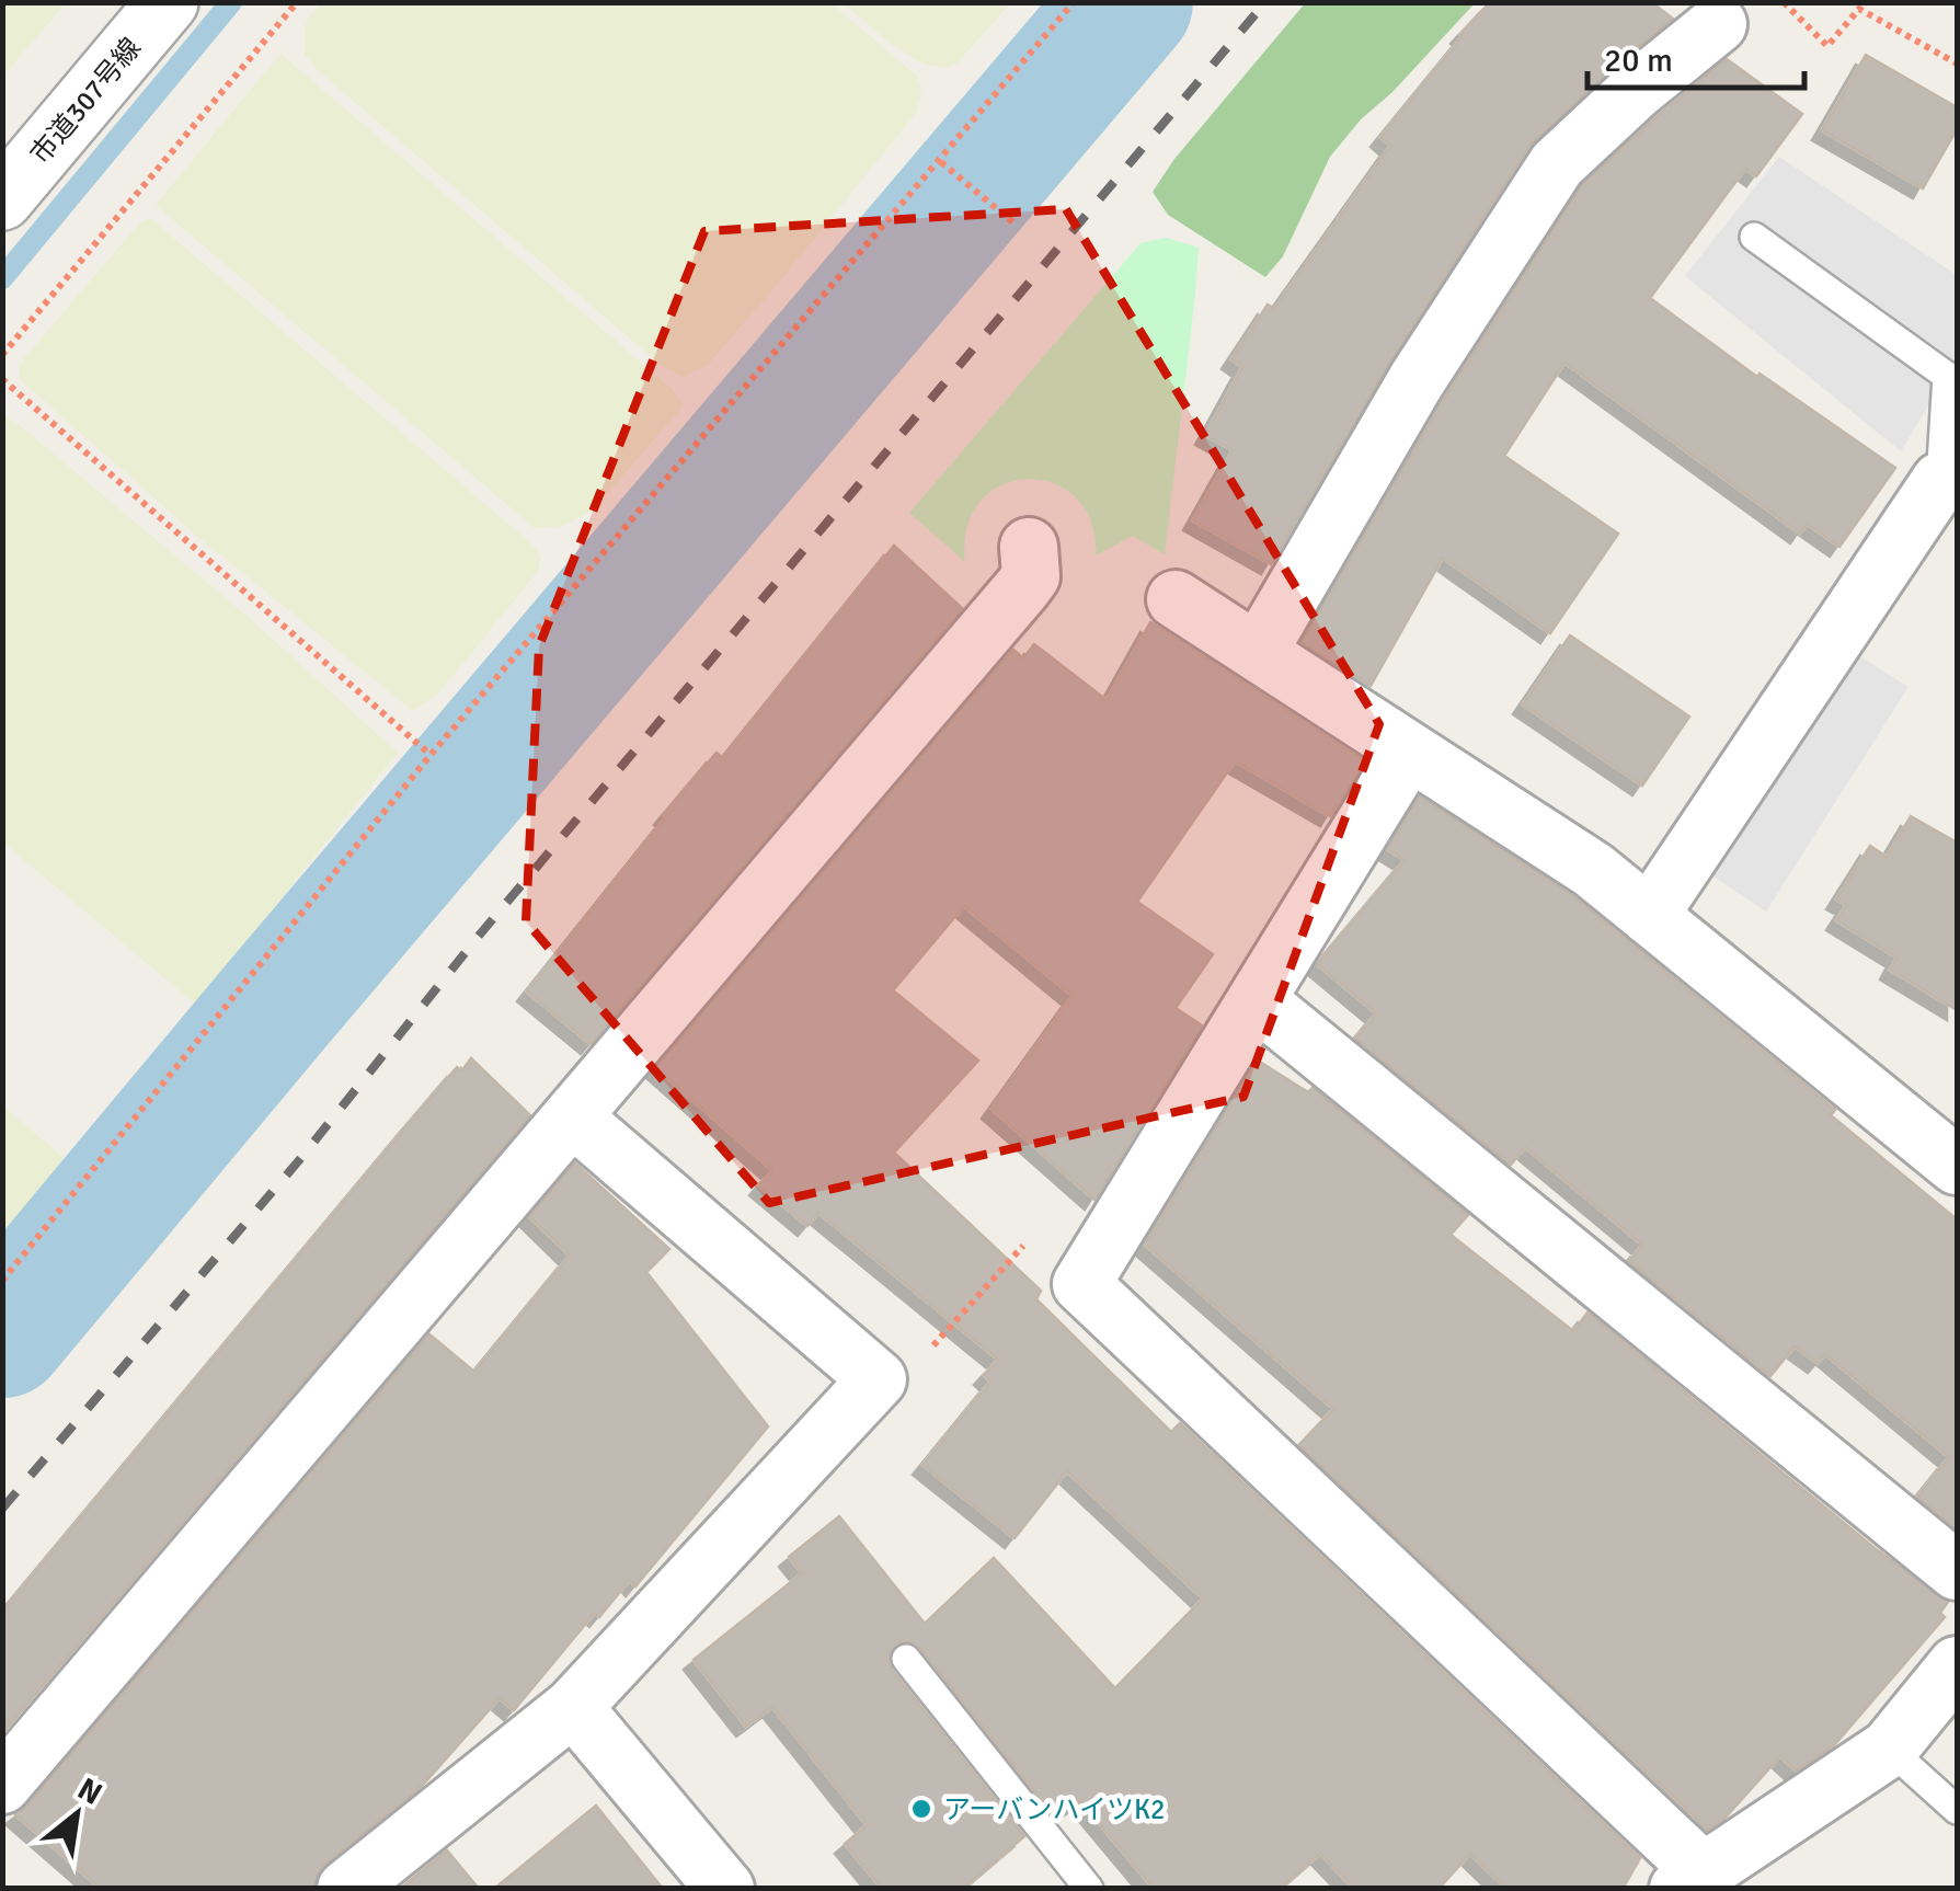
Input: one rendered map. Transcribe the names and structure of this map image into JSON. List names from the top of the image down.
{
  "streets": {
    "street": ["市道307号線"]
  },
  "places": ["アーバンハイツK2"],
  "scale_bar": "20 m",
  "north": "top right"
}
